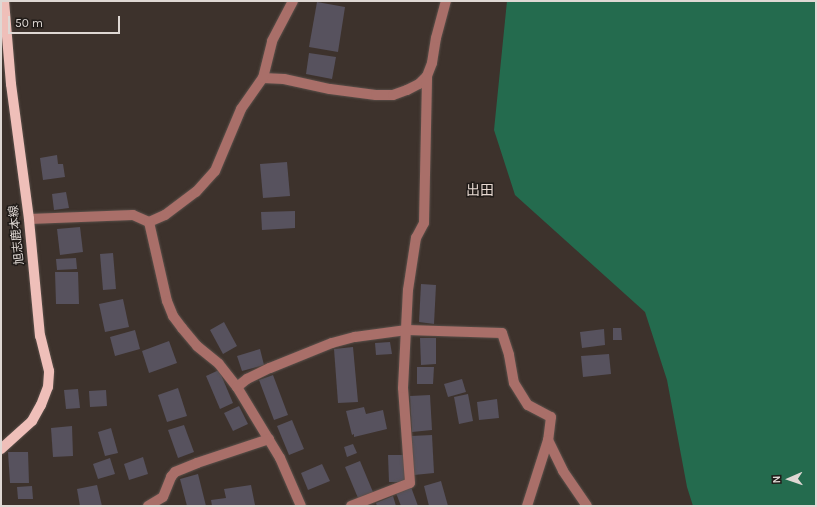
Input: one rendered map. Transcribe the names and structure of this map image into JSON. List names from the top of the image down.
{
  "streets": {
    "main road": ["旭志鹿本線"]
  },
  "districts": ["出田"],
  "scale_bar": "50 m",
  "north": "left"
}
